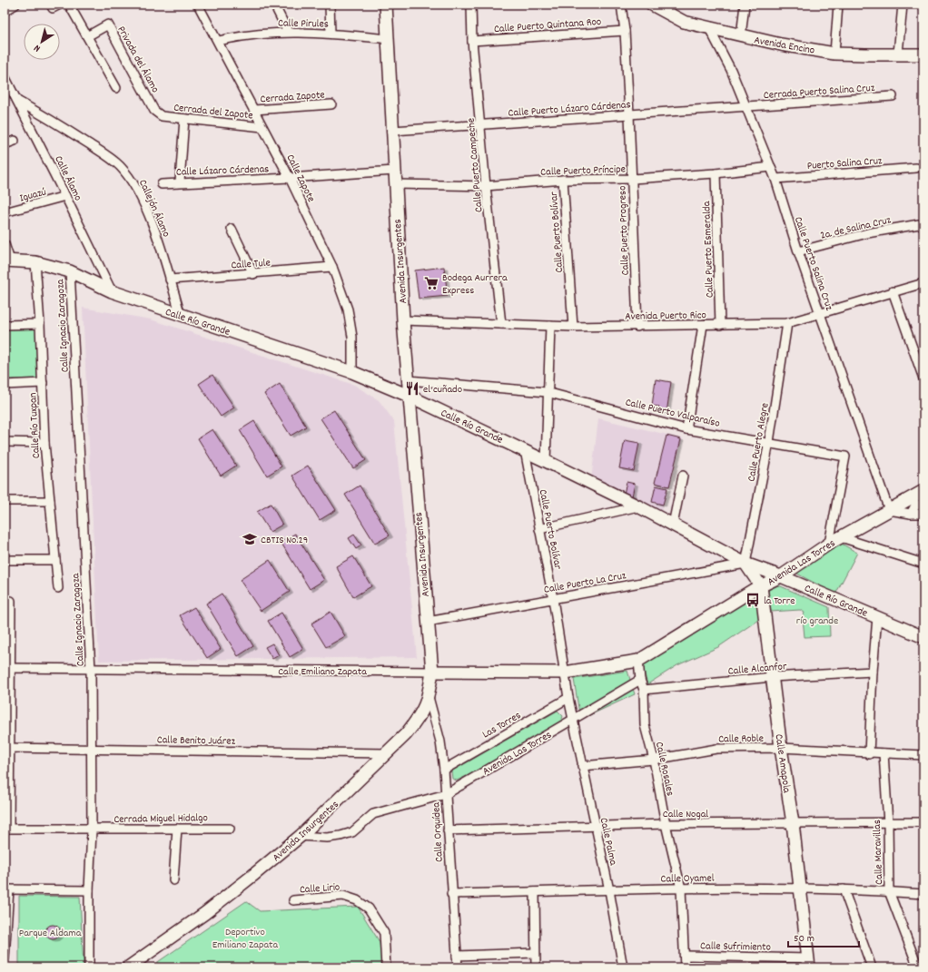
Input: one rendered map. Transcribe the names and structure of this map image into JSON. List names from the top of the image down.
{
  "streets": {
    "main road": [
      "Avenida Encino",
      "Avenida Insurgentes",
      "Calle Río Grande",
      "Avenida Las Torres",
      "Calle Emiliano Zapata",
      "Calle Amapola"
    ],
    "street": [
      "Calle Pirules",
      "Calle Puerto Quintana Roo",
      "Privada del Álamo",
      "Cerrada Puerto Salina Cruz",
      "Cerrada Zapote",
      "Calle Puerto Lázaro Cárdenas",
      "Cerrada del Zapote",
      "Puerto Salina Cruz",
      "Calle Puerto Campeche",
      "Calle Lázaro Cárdenas",
      "Calle Puerto Príncipe",
      "Calle Álamo",
      "Calle Zapote",
      "Iguazú",
      "Callejón Álamo",
      "2a. de Salina Cruz",
      "Calle Puerto Progreso",
      "Calle Puerto Bolívar",
      "Calle Puerto Esmeralda",
      "Calle Tule",
      "Calle Puerto Salina Cruz",
      "Avenida Puerto Rico",
      "Calle Ignacio Zaragoza",
      "Calle Puerto Valparaíso",
      "Calle Río Tuxpan",
      "Calle Puerto Alegre",
      "Calle Puerto La Cruz",
      "Calle Alcanfor",
      "Las Torres",
      "Calle Roble",
      "Calle Benito Juárez",
      "Calle Rosales",
      "Calle Nogal",
      "Cerrada Miguel Hidalgo",
      "Calle Orquídea",
      "Calle Palma",
      "Calle Maravillas",
      "Calle Oyamel",
      "Calle Lirio",
      "Calle Sufrimiento"
    ]
  },
  "crossings": [
    ["Calle Pirules", "Calle Zapote"],
    ["Calle Pirules", "Avenida Insurgentes"],
    ["Calle Puerto Quintana Roo", "Calle Puerto Campeche"],
    ["Calle Puerto Quintana Roo", "Calle Puerto Progreso"],
    ["Avenida Encino", "Calle Puerto Salina Cruz"],
    ["Privada del Álamo", "Cerrada del Zapote"],
    ["Cerrada Puerto Salina Cruz", "Calle Puerto Lázaro Cárdenas"],
    ["Cerrada Puerto Salina Cruz", "Calle Puerto Salina Cruz"],
    ["Cerrada Zapote", "Calle Zapote"],
    ["Calle Puerto Lázaro Cárdenas", "Calle Puerto Campeche"],
    ["Calle Puerto Lázaro Cárdenas", "Calle Puerto Progreso"],
    ["Calle Puerto Lázaro Cárdenas", "Avenida Insurgentes"],
    ["Calle Puerto Lázaro Cárdenas", "Calle Puerto Salina Cruz"],
    ["Cerrada del Zapote", "Calle Zapote"],
    ["Puerto Salina Cruz", "Calle Puerto Salina Cruz"],
    ["Calle Puerto Campeche", "Calle Puerto Príncipe"],
    ["Calle Puerto Campeche", "Avenida Puerto Rico"],
    ["Calle Lázaro Cárdenas", "Calle Zapote"],
    ["Calle Lázaro Cárdenas", "Avenida Insurgentes"],
    ["Calle Puerto Príncipe", "Calle Puerto Progreso"],
    ["Calle Puerto Príncipe", "Calle Puerto Bolívar"],
    ["Calle Puerto Príncipe", "Calle Puerto Esmeralda"],
    ["Calle Puerto Príncipe", "Avenida Insurgentes"],
    ["Calle Puerto Príncipe", "Calle Puerto Salina Cruz"],
    ["Calle Álamo", "Iguazú"],
    ["Calle Álamo", "Callejón Álamo"],
    ["Calle Álamo", "Calle Río Grande"],
    ["Calle Zapote", "Calle Tule"],
    ["Calle Zapote", "Calle Río Grande"],
    ["Callejón Álamo", "Calle Tule"],
    ["Callejón Álamo", "Calle Río Grande"],
    ["2a. de Salina Cruz", "Calle Puerto Salina Cruz"],
    ["Calle Puerto Progreso", "Avenida Puerto Rico"],
    ["Calle Puerto Bolívar", "Avenida Puerto Rico"],
    ["Calle Puerto Bolívar", "Calle Río Grande"],
    ["Calle Puerto Bolívar", "Avenida Las Torres"],
    ["Calle Puerto Bolívar", "Calle Puerto La Cruz"],
    ["Calle Puerto Bolívar", "Calle Emiliano Zapata"],
    ["Calle Puerto Bolívar", "Las Torres"],
    ["Calle Puerto Bolívar", "Calle Palma"],
    ["Calle Puerto Esmeralda", "Avenida Puerto Rico"],
    ["Avenida Insurgentes", "Avenida Puerto Rico"],
    ["Avenida Insurgentes", "Calle Río Grande"],
    ["Avenida Insurgentes", "Calle Puerto Valparaíso"],
    ["Avenida Insurgentes", "Avenida Las Torres"],
    ["Avenida Insurgentes", "Calle Puerto La Cruz"],
    ["Avenida Insurgentes", "Calle Emiliano Zapata"],
    ["Avenida Insurgentes", "Calle Benito Juárez"],
    ["Avenida Insurgentes", "Calle Orquídea"],
    ["Calle Puerto Salina Cruz", "Avenida Puerto Rico"],
    ["Calle Puerto Salina Cruz", "Avenida Las Torres"],
    ["Avenida Puerto Rico", "Calle Puerto Alegre"],
    ["Calle Río Grande", "Calle Ignacio Zaragoza"],
    ["Calle Río Grande", "Calle Río Tuxpan"],
    ["Calle Río Grande", "Calle Puerto Alegre"],
    ["Calle Río Grande", "Avenida Las Torres"],
    ["Calle Río Grande", "Calle Puerto La Cruz"],
    ["Calle Río Grande", "Calle Amapola"],
    ["Calle Ignacio Zaragoza", "Calle Emiliano Zapata"],
    ["Calle Ignacio Zaragoza", "Calle Benito Juárez"],
    ["Calle Ignacio Zaragoza", "Cerrada Miguel Hidalgo"],
    ["Calle Puerto Valparaíso", "Calle Puerto Alegre"],
    ["Calle Puerto Valparaíso", "Avenida Las Torres"],
    ["Calle Puerto Alegre", "Calle Puerto La Cruz"],
    ["Calle Puerto Alegre", "Calle Amapola"],
    ["Avenida Las Torres", "Calle Emiliano Zapata"],
    ["Avenida Las Torres", "Calle Amapola"],
    ["Avenida Las Torres", "Calle Rosales"],
    ["Avenida Las Torres", "Calle Orquídea"],
    ["Avenida Las Torres", "Calle Palma"],
    ["Calle Puerto La Cruz", "Calle Amapola"],
    ["Calle Alcanfor", "Calle Amapola"],
    ["Calle Alcanfor", "Calle Rosales"],
    ["Calle Emiliano Zapata", "Calle Rosales"],
    ["Las Torres", "Calle Orquídea"],
    ["Calle Roble", "Calle Amapola"],
    ["Calle Roble", "Calle Rosales"],
    ["Calle Roble", "Calle Palma"],
    ["Calle Roble", "Calle Maravillas"],
    ["Calle Amapola", "Calle Nogal"],
    ["Calle Amapola", "Calle Oyamel"],
    ["Calle Amapola", "Calle Sufrimiento"],
    ["Calle Rosales", "Calle Nogal"],
    ["Calle Rosales", "Calle Oyamel"],
    ["Calle Rosales", "Calle Sufrimiento"],
    ["Calle Nogal", "Calle Orquídea"],
    ["Calle Nogal", "Calle Palma"],
    ["Calle Nogal", "Calle Maravillas"],
    ["Calle Orquídea", "Calle Oyamel"],
    ["Calle Palma", "Calle Oyamel"],
    ["Calle Maravillas", "Calle Oyamel"]
  ],
  "parks": ["río grande", "Deportivo Emiliano Zapata", "Parque Aldama"],
  "places": {
    "supermarket": ["Bodega Aurrera Express"],
    "restaurant": ["el cuñado"],
    "school or university": ["CBTIS No.29"],
    "bus stop": ["la Torre"]
  },
  "scale_bar": "50 m",
  "north": "bottom left"
}
